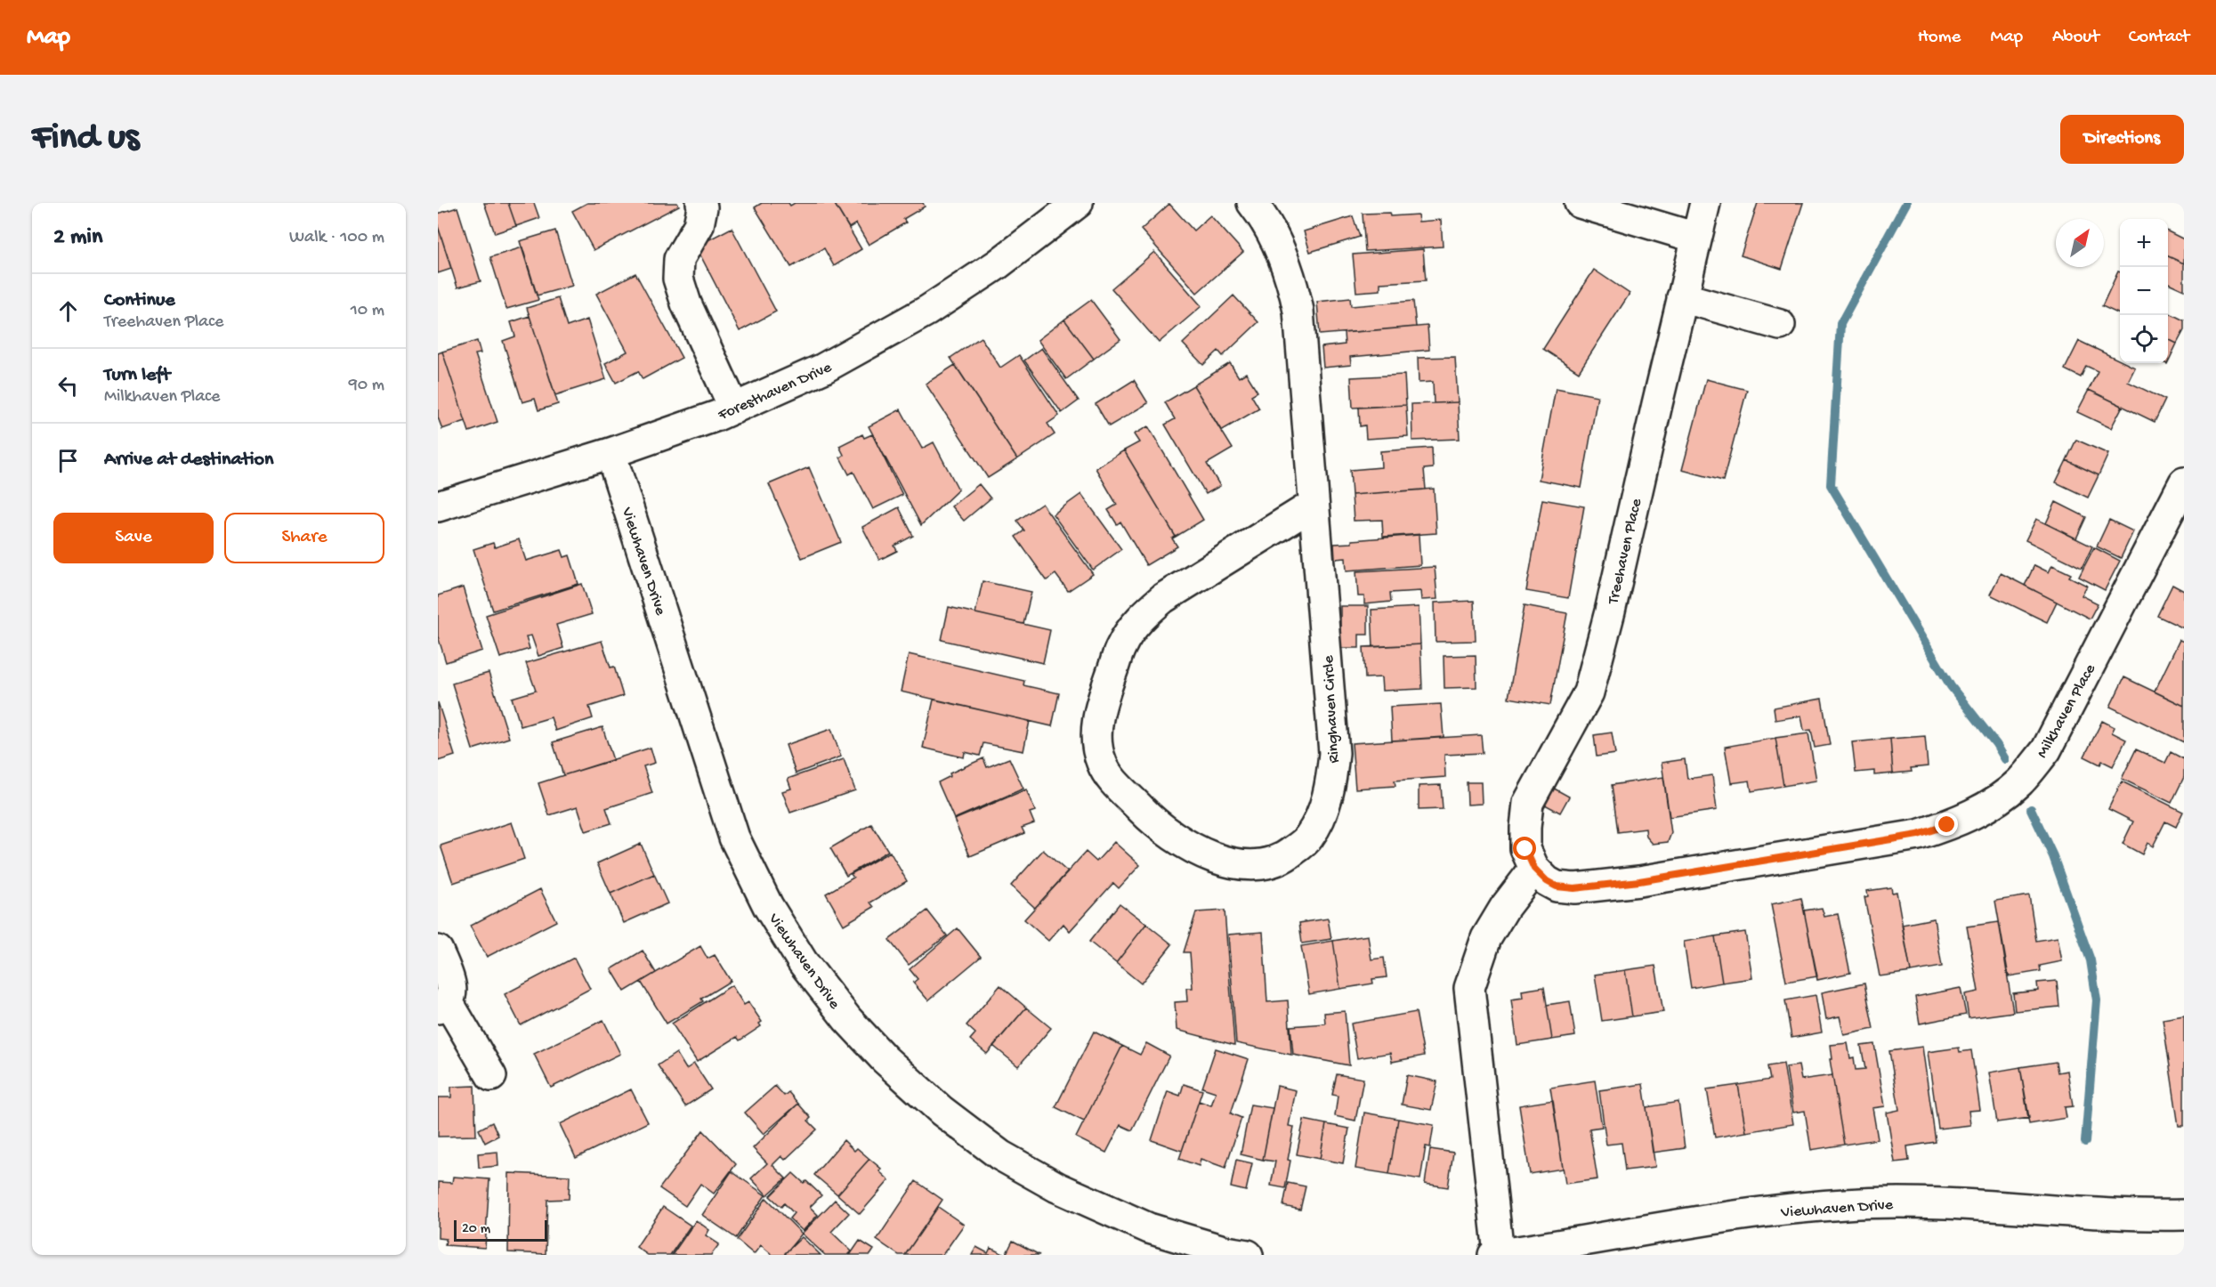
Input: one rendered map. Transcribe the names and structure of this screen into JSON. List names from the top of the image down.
{
  "streets": {
    "street": [
      "Foresthaven Drive",
      "Treehaven Place",
      "Viewhaven Drive",
      "Ringhaven Circle",
      "Milkhaven Place"
    ]
  },
  "crossings": [
    ["Foresthaven Drive", "Viewhaven Drive"],
    ["Treehaven Place", "Milkhaven Place"]
  ],
  "scale_bar": "20 m",
  "north": "top right",
  "page": {
    "header": "Map",
    "nav": [
      "Home",
      "Map",
      "About",
      "Contact"
    ],
    "buttons": [
      "Directions",
      ["Save", "Share"]
    ],
    "title": "Find us",
    "heading": ["2 min", "Walk · 100 m"],
    "map_buttons": ["+", "−"],
    "list": [
      ["Continue", "Treehaven Place", "10 m"],
      ["Turn left", "Milkhaven Place", "90 m"],
      "Arrive at destination"
    ],
    "scale": "20 m"
  }
}
